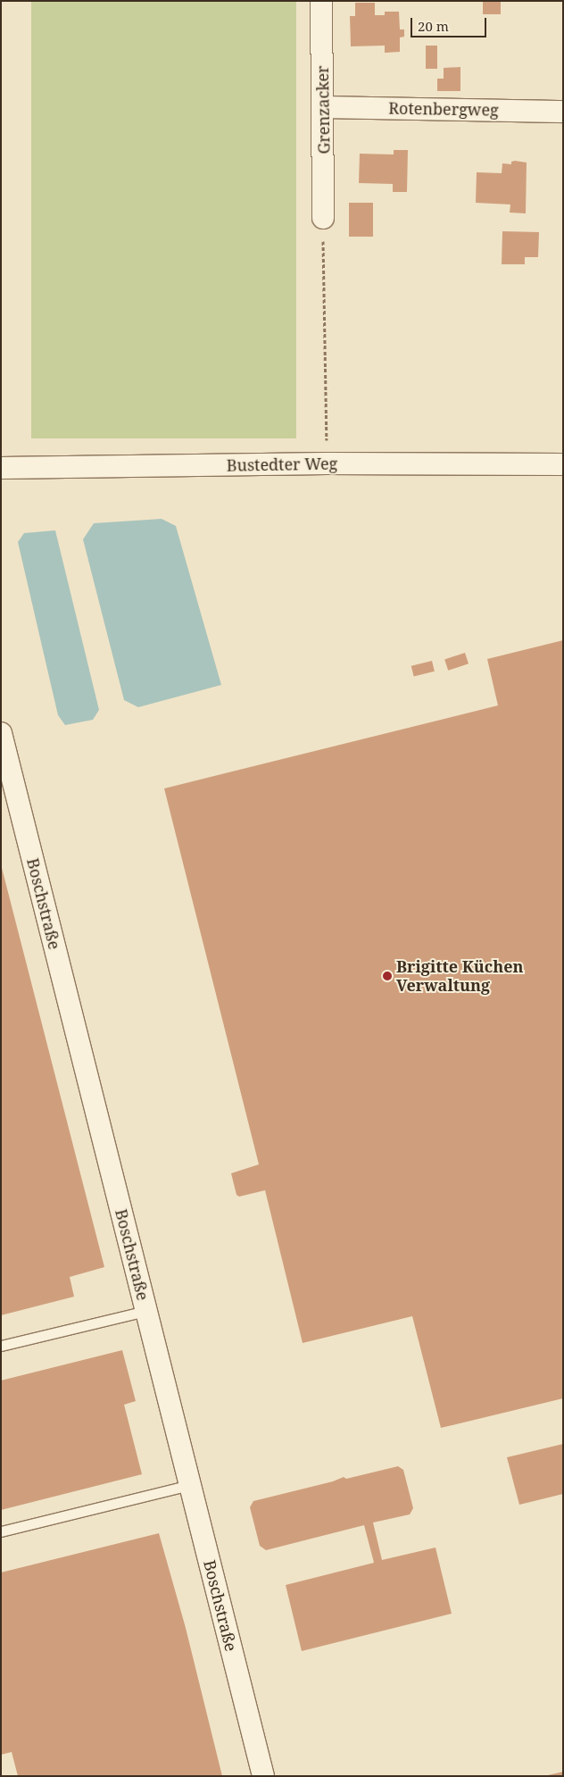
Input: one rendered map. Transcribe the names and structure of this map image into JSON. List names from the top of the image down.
{
  "streets": {
    "street": [
      "Rotenbergweg",
      "Grenzacker",
      "Bustedter Weg",
      "Boschstraße"
    ]
  },
  "crossings": [
    ["Rotenbergweg", "Grenzacker"]
  ],
  "places": ["Brigitte Küchen Verwaltung"],
  "scale_bar": "20 m"
}
